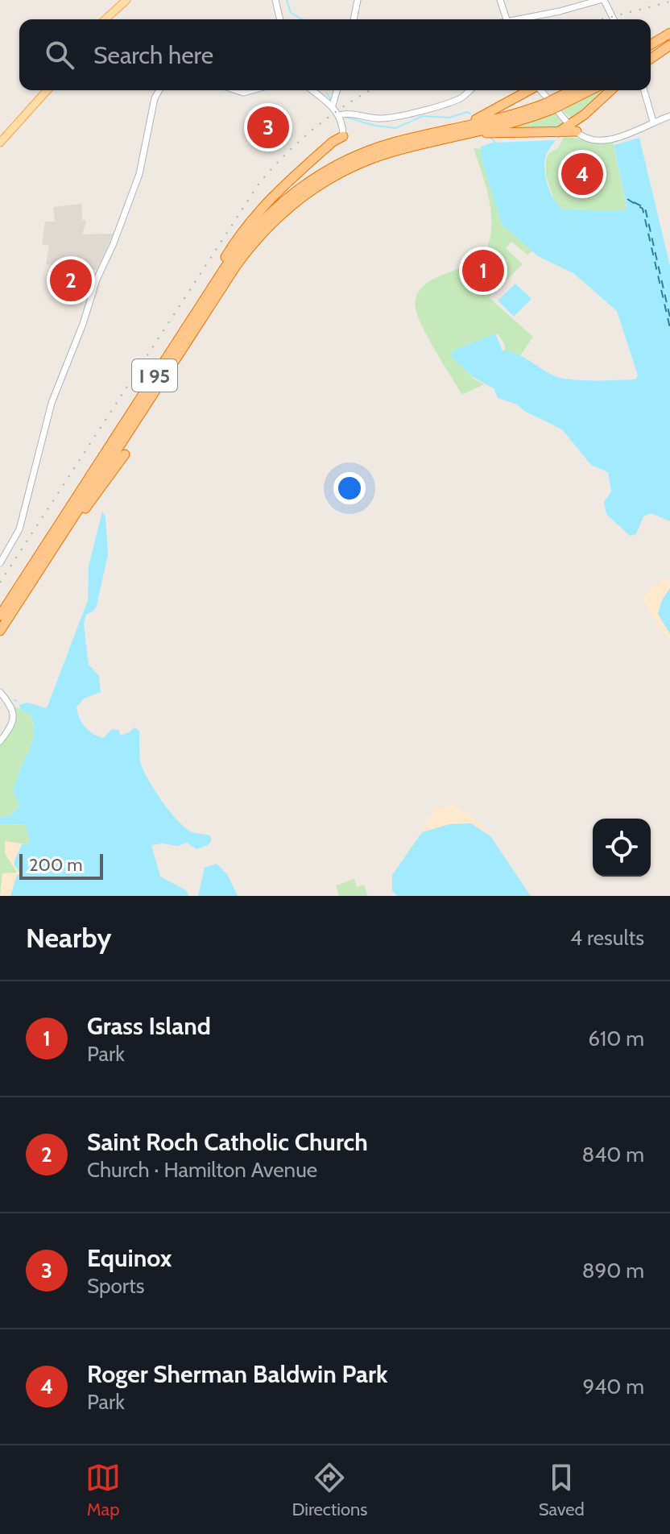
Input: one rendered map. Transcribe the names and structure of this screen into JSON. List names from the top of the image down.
{
  "streets": {
    "highway": ["I 95"]
  },
  "scale_bar": "200 m",
  "page": {
    "search": "Search here",
    "pins": [
      "3",
      "4",
      "1",
      "2"
    ],
    "scale": "200 m",
    "heading": ["Nearby", "4 results"],
    "list": [
      {
        "mark": "1",
        "name": "Grass Island",
        "note": "Park",
        "value": "610 m"
      },
      {
        "mark": "2",
        "name": "Saint Roch Catholic Church",
        "note": "Church · Hamilton Avenue",
        "value": "840 m"
      },
      {
        "mark": "3",
        "name": "Equinox",
        "note": "Sports",
        "value": "890 m"
      },
      {
        "mark": "4",
        "name": "Roger Sherman Baldwin Park",
        "note": "Park",
        "value": "940 m"
      }
    ],
    "nav": ["Map", "Directions", "Saved"]
  }
}
